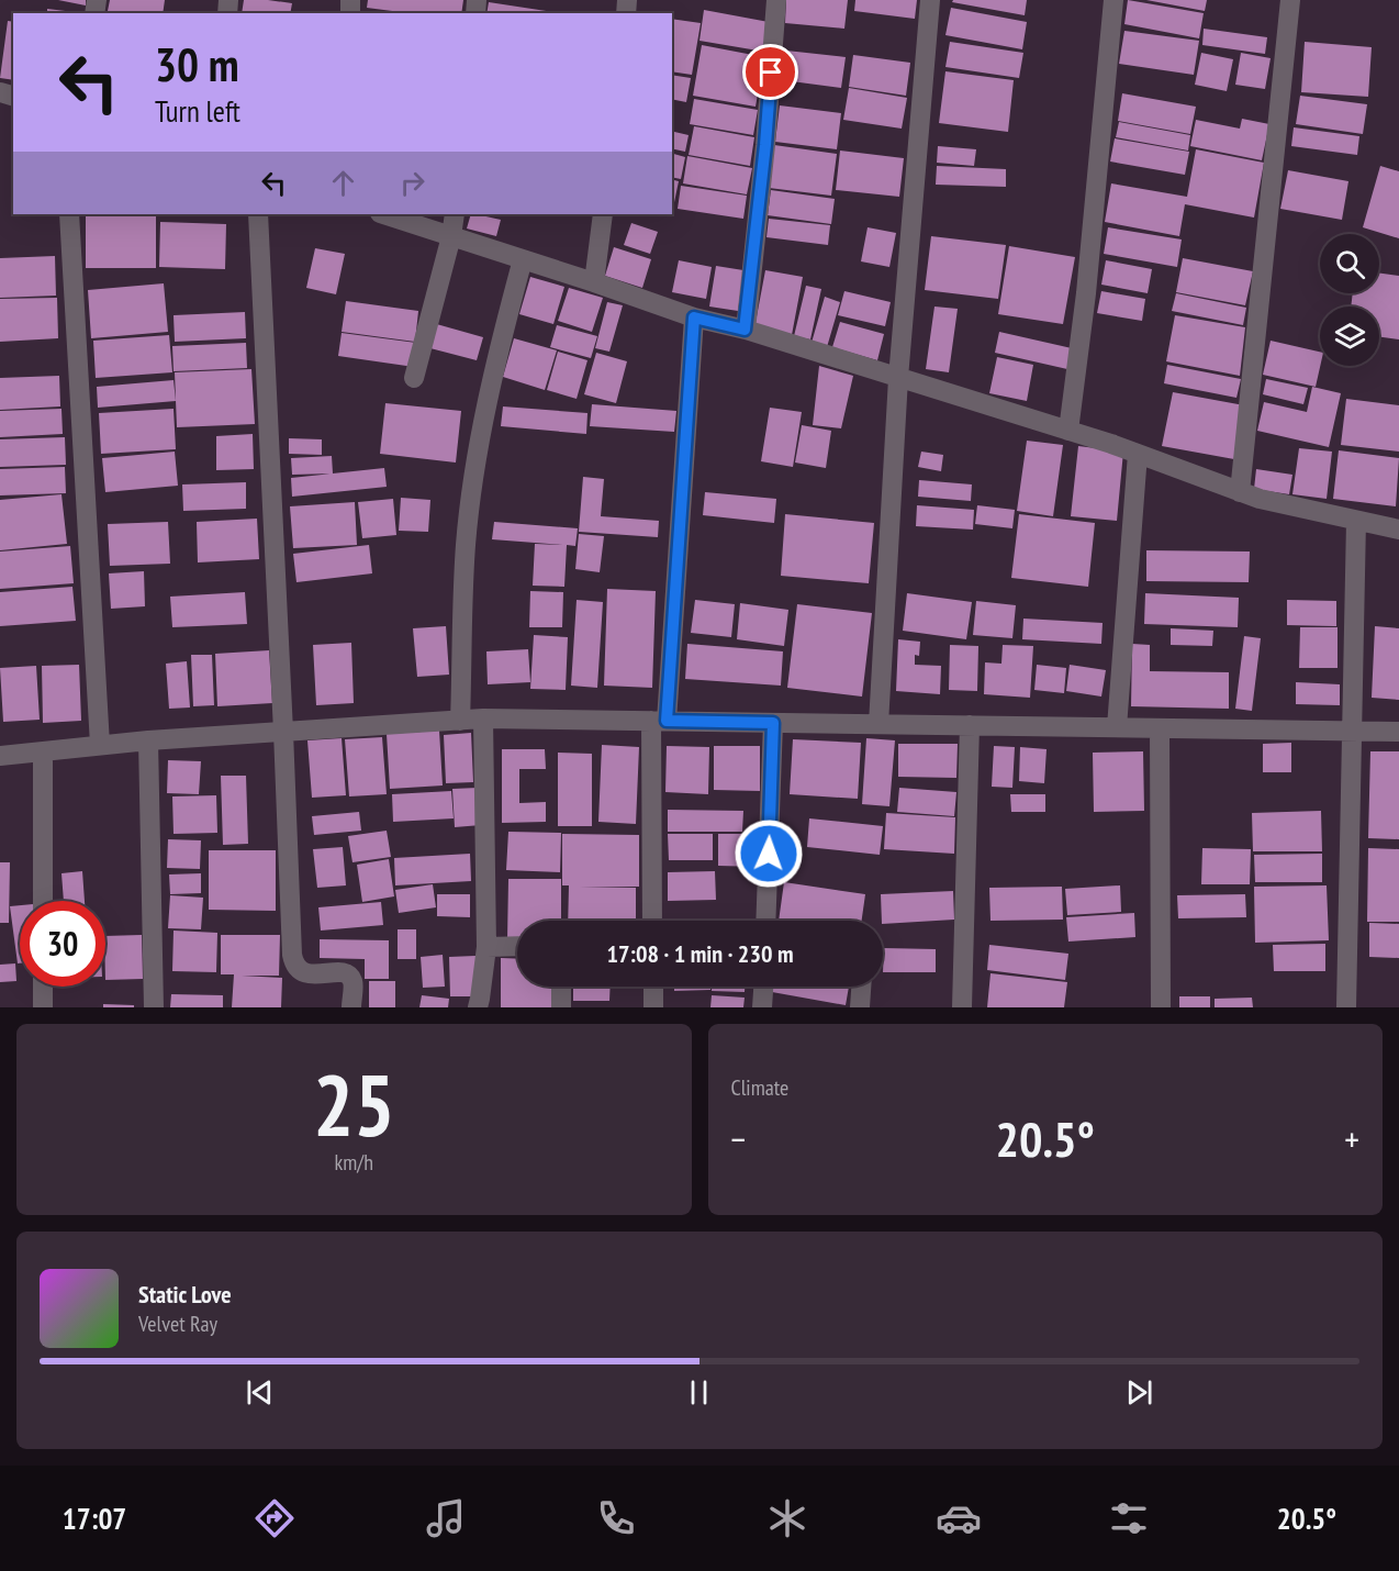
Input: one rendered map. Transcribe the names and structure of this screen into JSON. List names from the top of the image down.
{
  "page": {
    "turn": ["30 m", "Turn left"],
    "limit": "30",
    "trip": "17:08 · 1 min · 230 m",
    "tile": [
      ["25", "km/h"],
      "Climate"
    ],
    "heat": ["−", "20.5°", "+"],
    "song": ["Static Love", "Velvet Ray"],
    "tabs": ["17:07", "20.5°"]
  }
}
